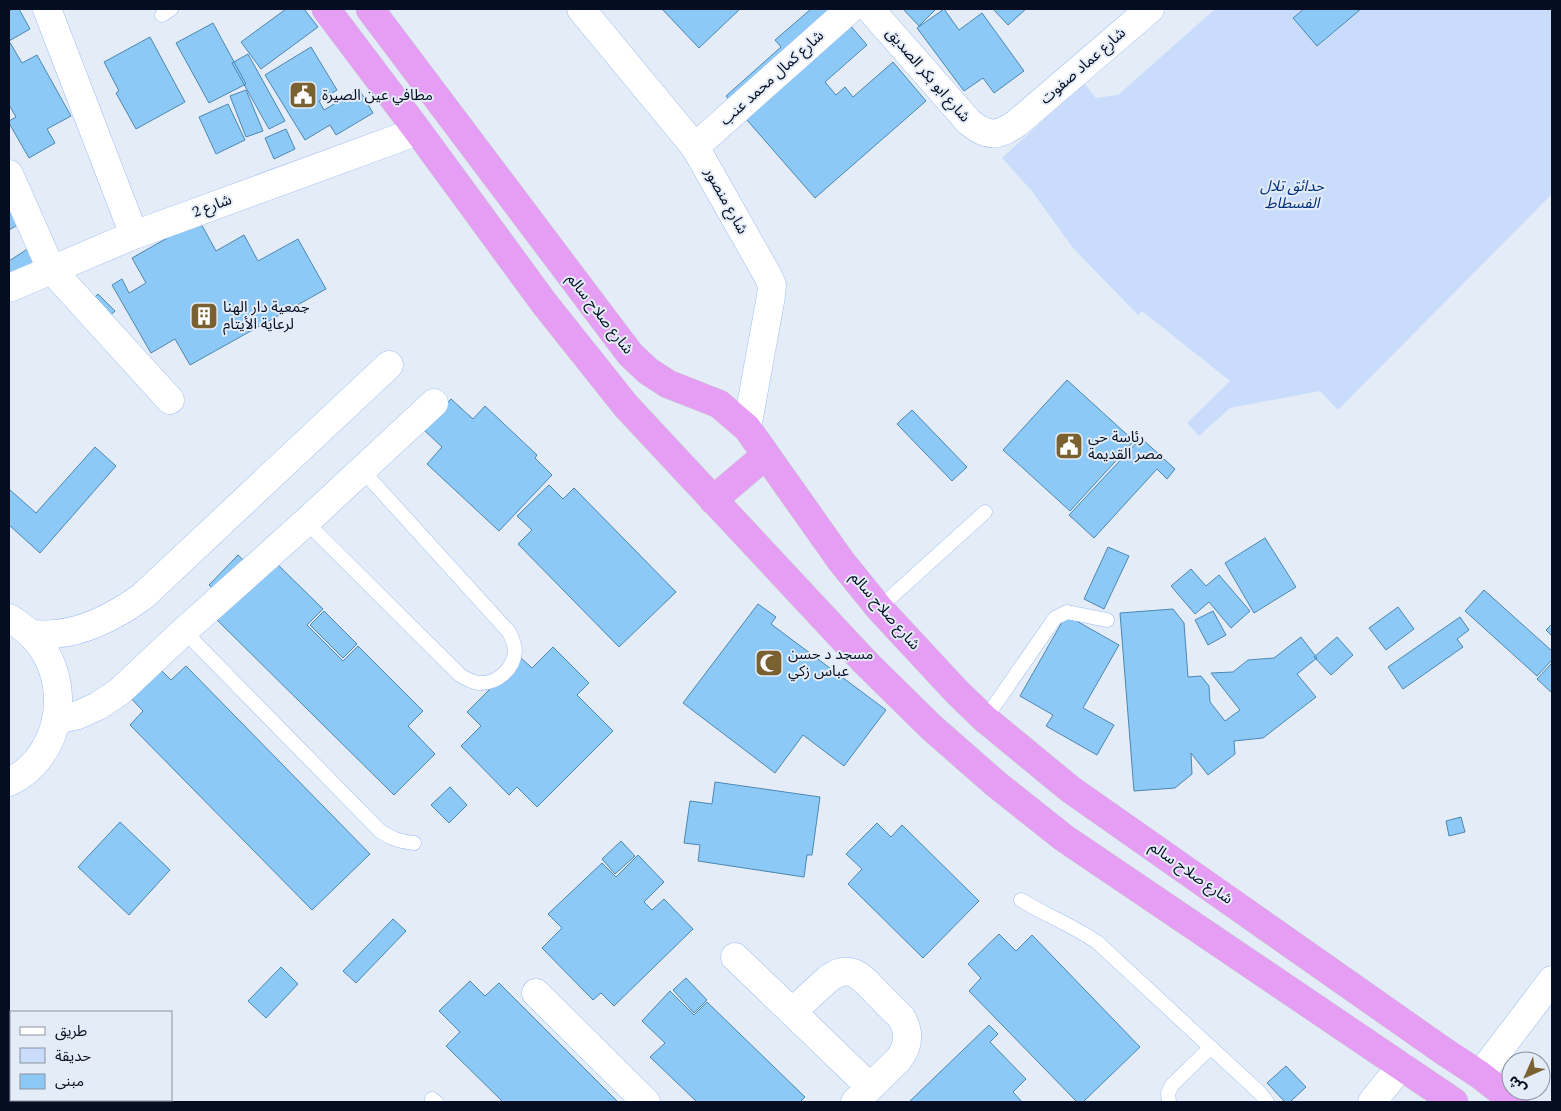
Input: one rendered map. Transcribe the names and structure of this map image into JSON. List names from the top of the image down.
{
  "streets": {
    "highway": ["شارع صلاح سالم"],
    "street": [
      "شارع عماد صفوت",
      "شارع ابو بكر الصديق",
      "شارع كمال محمد عنب",
      "شارع منصور",
      "شارع 2"
    ]
  },
  "crossings": [
    ["شارع عماد صفوت", "شارع ابو بكر الصديق"],
    ["شارع كمال محمد عنب", "شارع منصور"],
    ["شارع منصور", "شارع صلاح سالم"]
  ],
  "parks": ["حدائق تلال الفسطاط"],
  "places": {
    "public building": ["مطافي عين الصيرة", "رئاسة حى مصر القديمة"],
    "building": ["جمعية دار الهنا لرعاية الأيتام"],
    "mosque": ["مسجد د حسن عباس زكي"]
  },
  "legend": ["طريق", "حديقة", "مبنى"],
  "north": "bottom left"
}
